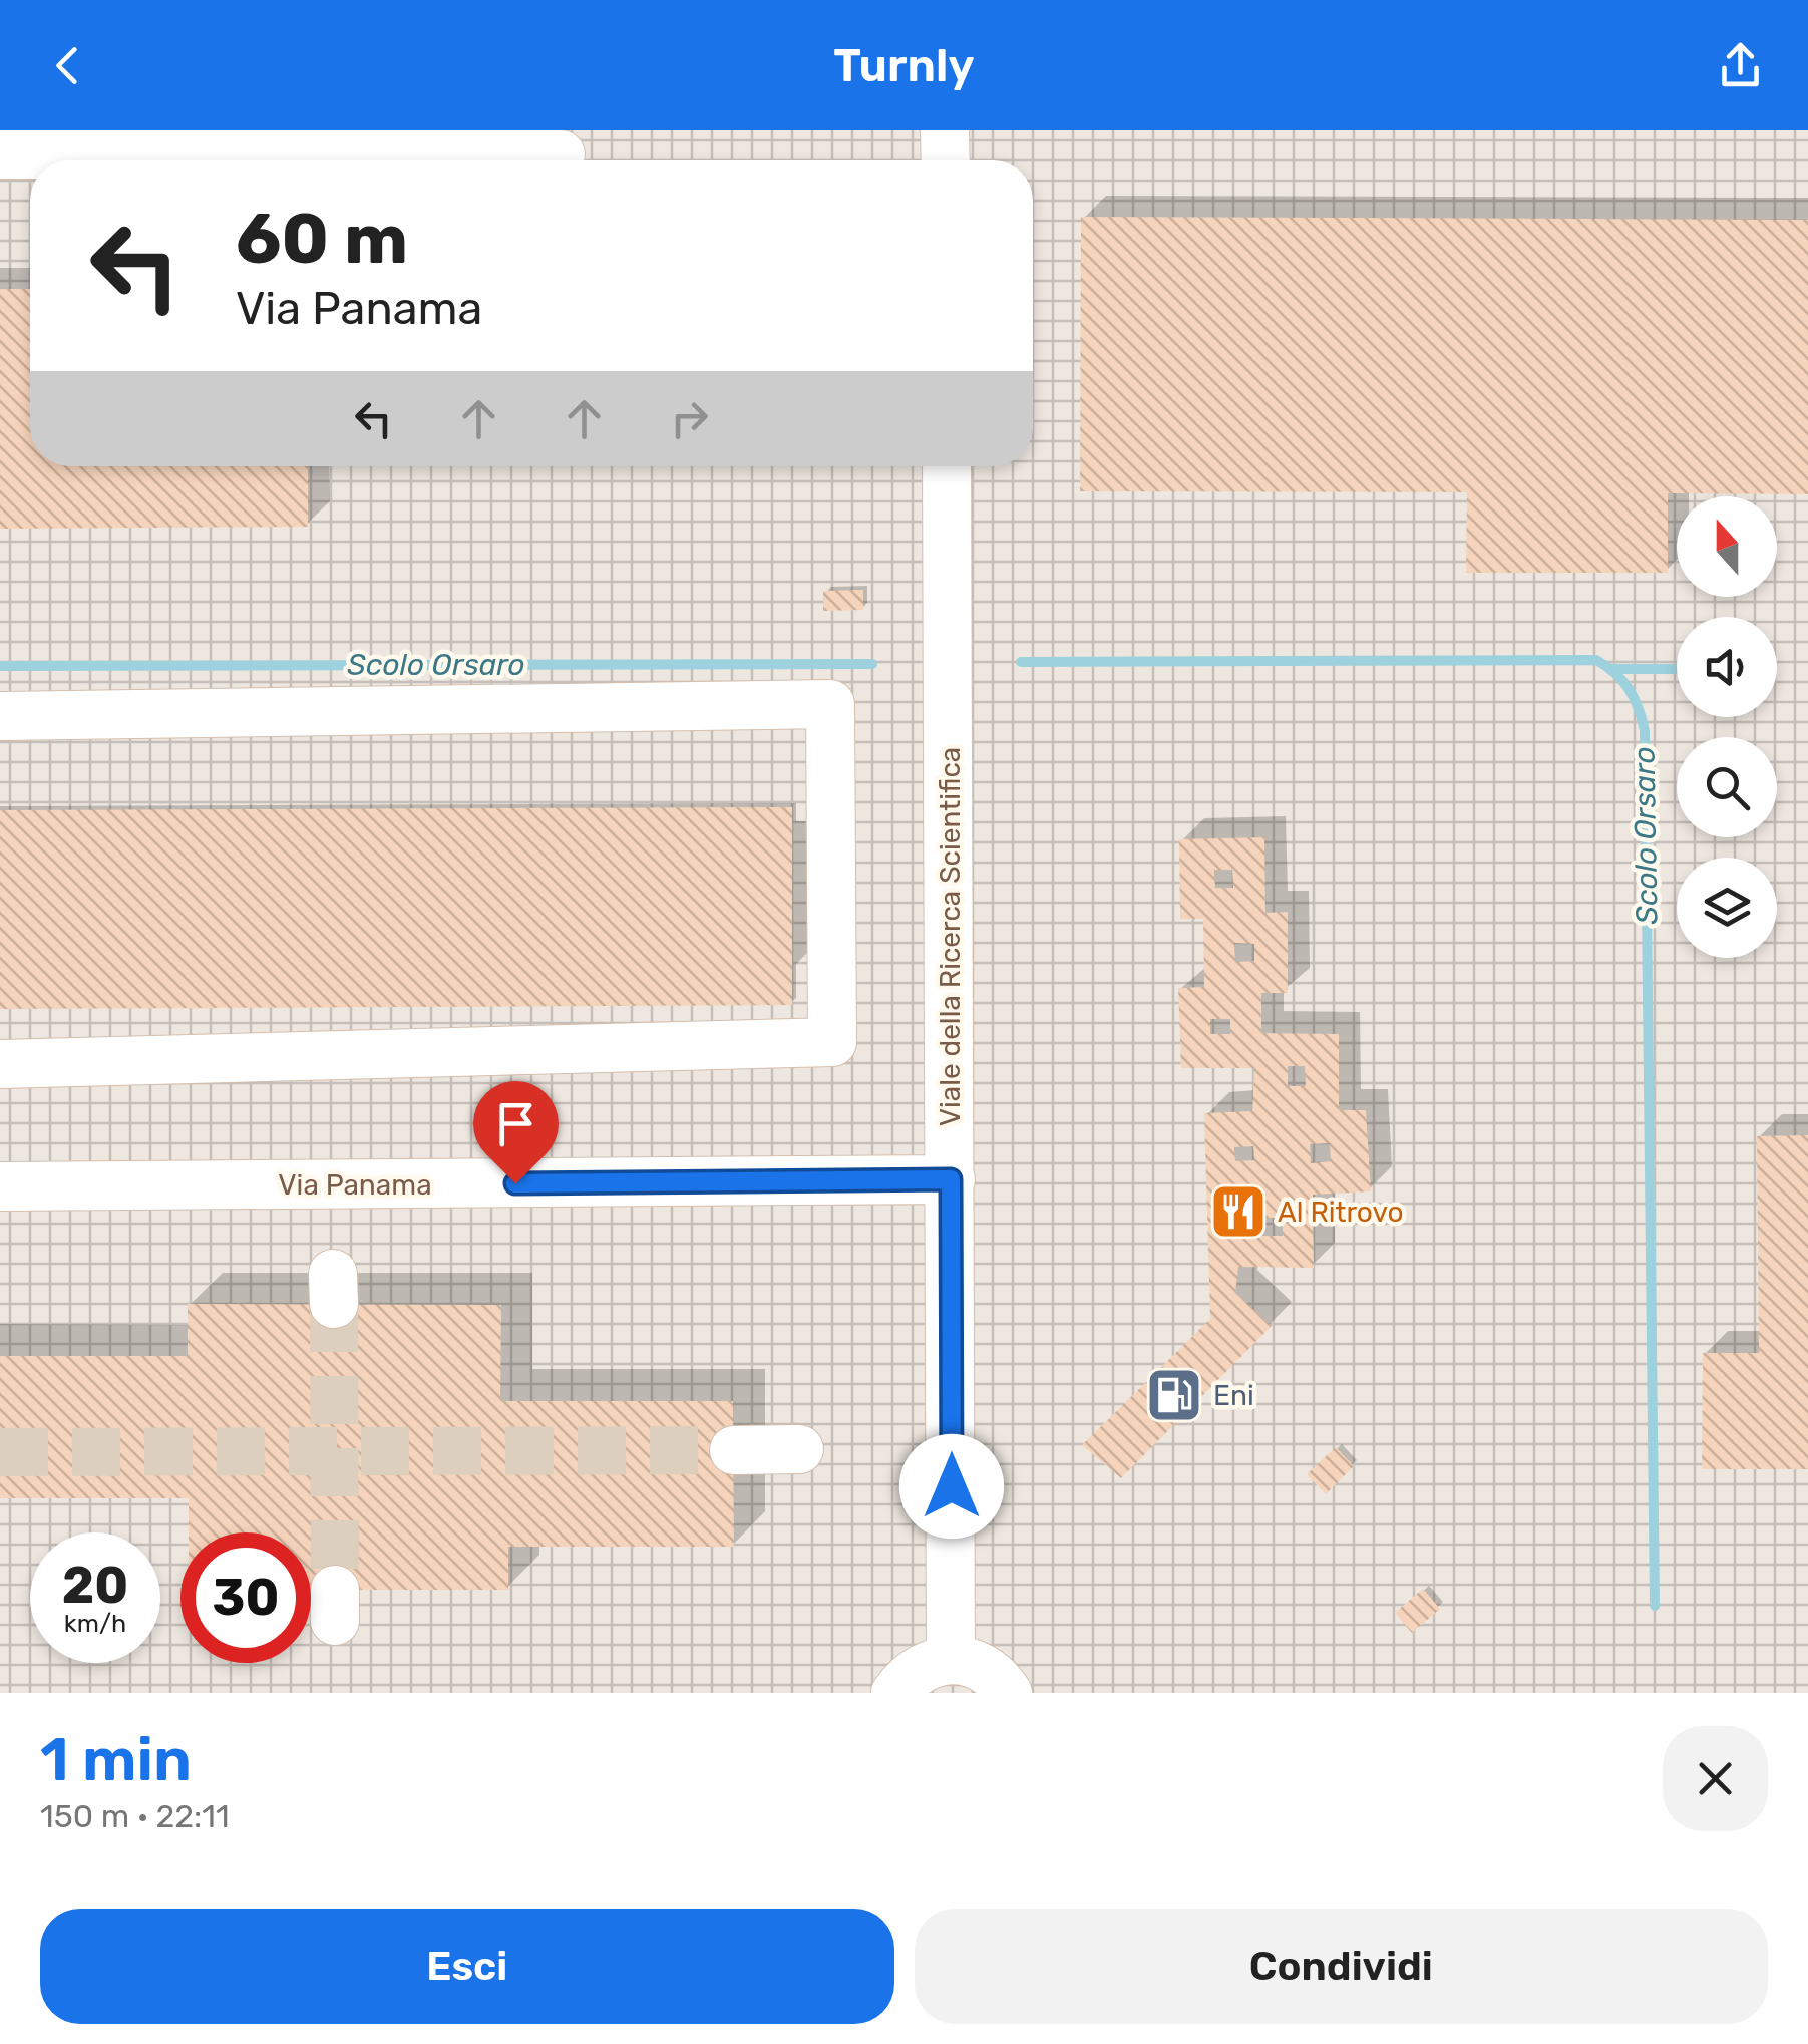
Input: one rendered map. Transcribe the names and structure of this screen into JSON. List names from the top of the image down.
{
  "streets": {
    "street": ["Viale della Ricerca Scientifica", "Via Panama"]
  },
  "crossings": [
    ["Viale della Ricerca Scientifica", "Via Panama"]
  ],
  "water": ["Scolo Orsaro"],
  "places": {
    "restaurant": ["Al Ritrovo"],
    "fuel station": ["Eni"]
  },
  "north": "top",
  "page": {
    "header": "Turnly",
    "turn": ["60 m", "Via Panama"],
    "speed": "20 km/h",
    "limit": "30",
    "heading": ["1 min", "150 m · 22:11"],
    "buttons": ["Esci", "Condividi"]
  }
}
